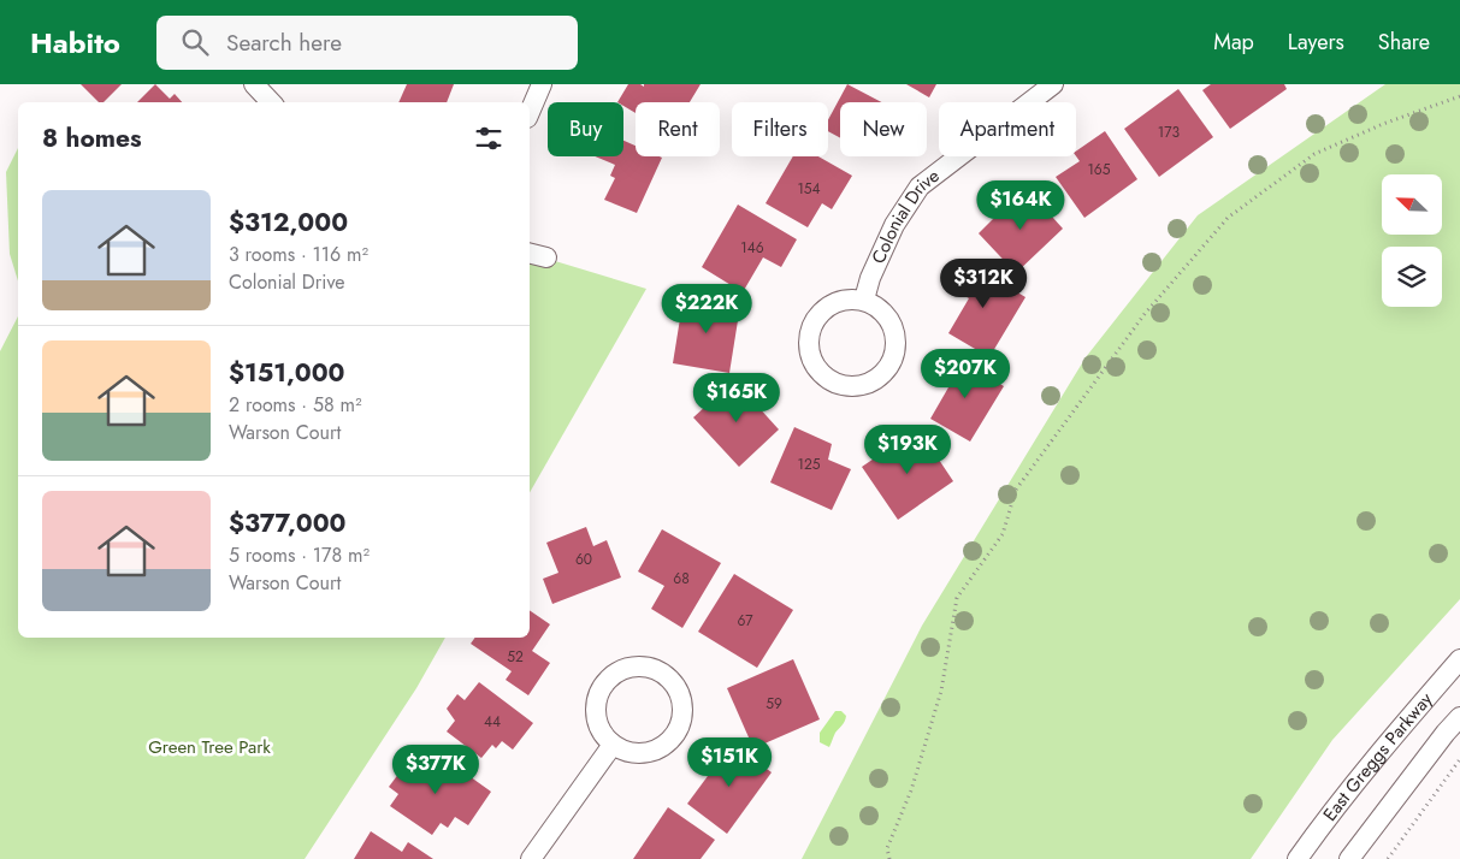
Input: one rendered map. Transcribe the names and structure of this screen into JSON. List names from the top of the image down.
{
  "streets": {
    "street": ["Colonial Drive", "East Greggs Parkway"]
  },
  "parks": ["Green Tree Park"],
  "house_numbers": [
    "173",
    "165",
    "154",
    "146",
    "125",
    "60",
    "68",
    "67",
    "52",
    "59",
    "44"
  ],
  "north": "top left",
  "page": {
    "header": "Habito",
    "search": "Search here",
    "nav": ["Map", "Layers", "Share"],
    "chip": [
      "Buy",
      "Rent",
      "Filters",
      "New",
      "Apartment"
    ],
    "heading": "8 homes",
    "list": [
      {
        "name": "$312,000",
        "note": "3 rooms · 116 m² · Colonial Drive"
      },
      {
        "name": "$151,000",
        "note": "2 rooms · 58 m² · Warson Court"
      },
      {
        "name": "$377,000",
        "note": "5 rooms · 178 m² · Warson Court"
      }
    ],
    "price": [
      "$164K",
      "$312K",
      "$222K",
      "$207K",
      "$165K",
      "$193K",
      "$151K",
      "$377K"
    ]
  }
}
